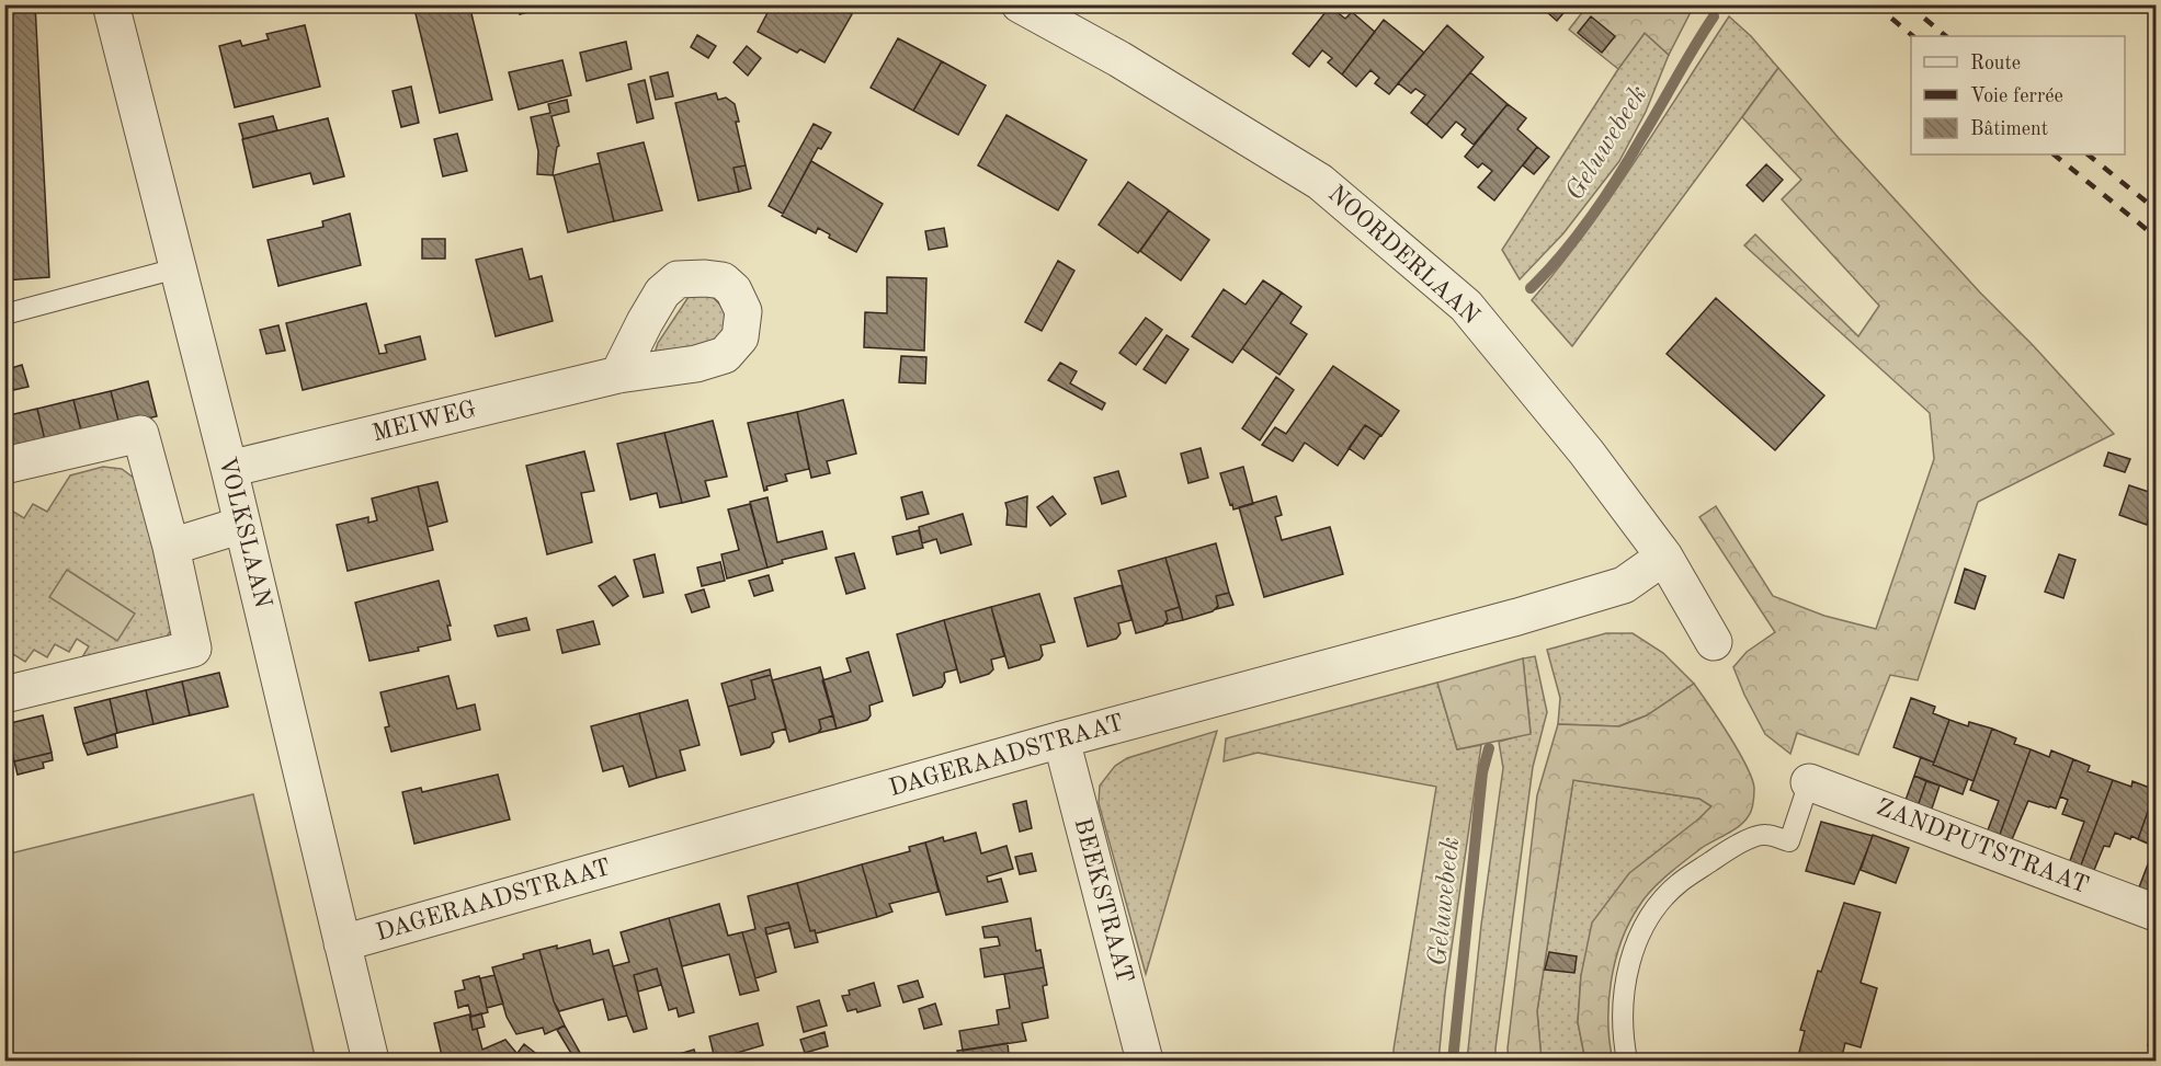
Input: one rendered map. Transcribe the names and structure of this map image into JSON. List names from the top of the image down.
{
  "streets": {
    "street": [
      "NOORDERLAAN",
      "MEIWEG",
      "VOLKSLAAN",
      "DAGERAADSTRAAT",
      "ZANDPUTSTRAAT",
      "BEEKSTRAAT"
    ]
  },
  "crossings": [
    ["NOORDERLAAN", "DAGERAADSTRAAT"],
    ["MEIWEG", "VOLKSLAAN"],
    ["VOLKSLAAN", "DAGERAADSTRAAT"],
    ["DAGERAADSTRAAT", "BEEKSTRAAT"]
  ],
  "water": ["Geluwebeek"],
  "legend": ["Route", "Voie ferrée", "Bâtiment"]
}
